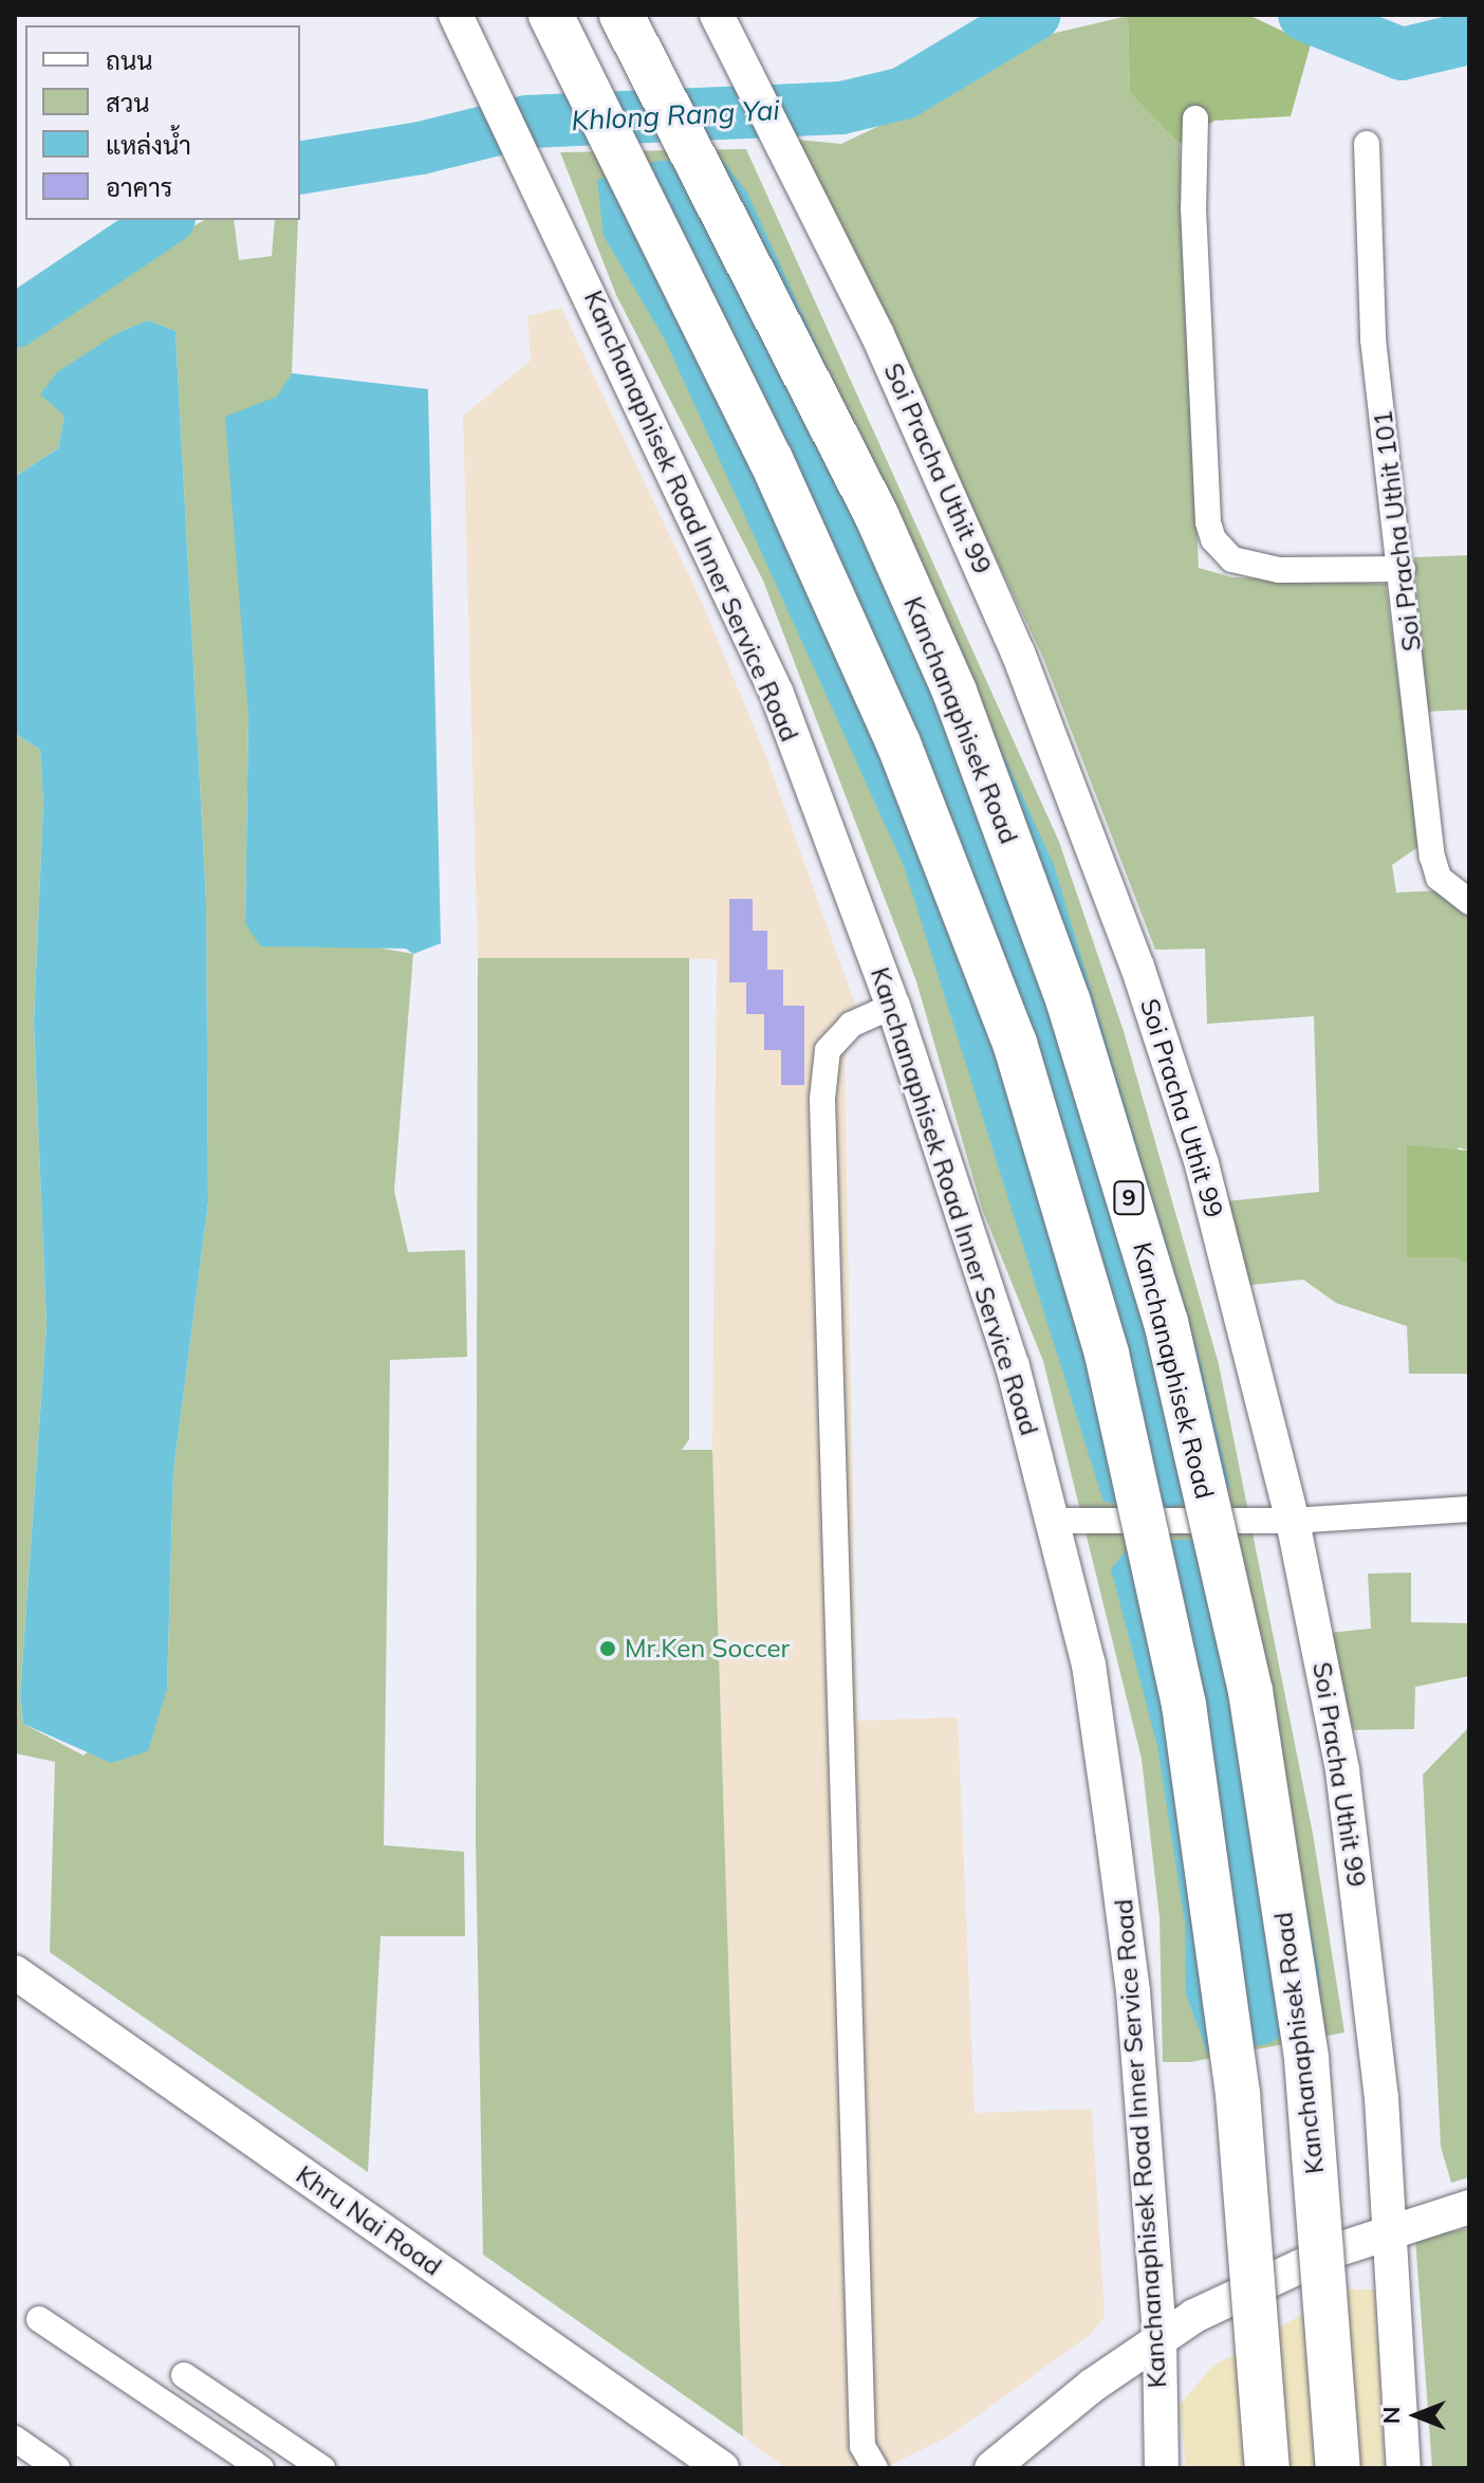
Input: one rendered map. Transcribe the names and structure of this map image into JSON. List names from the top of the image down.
{
  "streets": {
    "highway": ["Kanchanaphisek Road", "9"],
    "main road": ["Soi Pracha Uthit 99", "Kanchanaphisek Road Inner Service Road", "Khru Nai Road"],
    "street": ["Soi Pracha Uthit 101"]
  },
  "water": ["Khlong Rang Yai"],
  "places": ["Mr.Ken Soccer"],
  "legend": [
    "ถนน",
    "สวน",
    "แหล่งน้ำ",
    "อาคาร"
  ],
  "north": "left"
}
